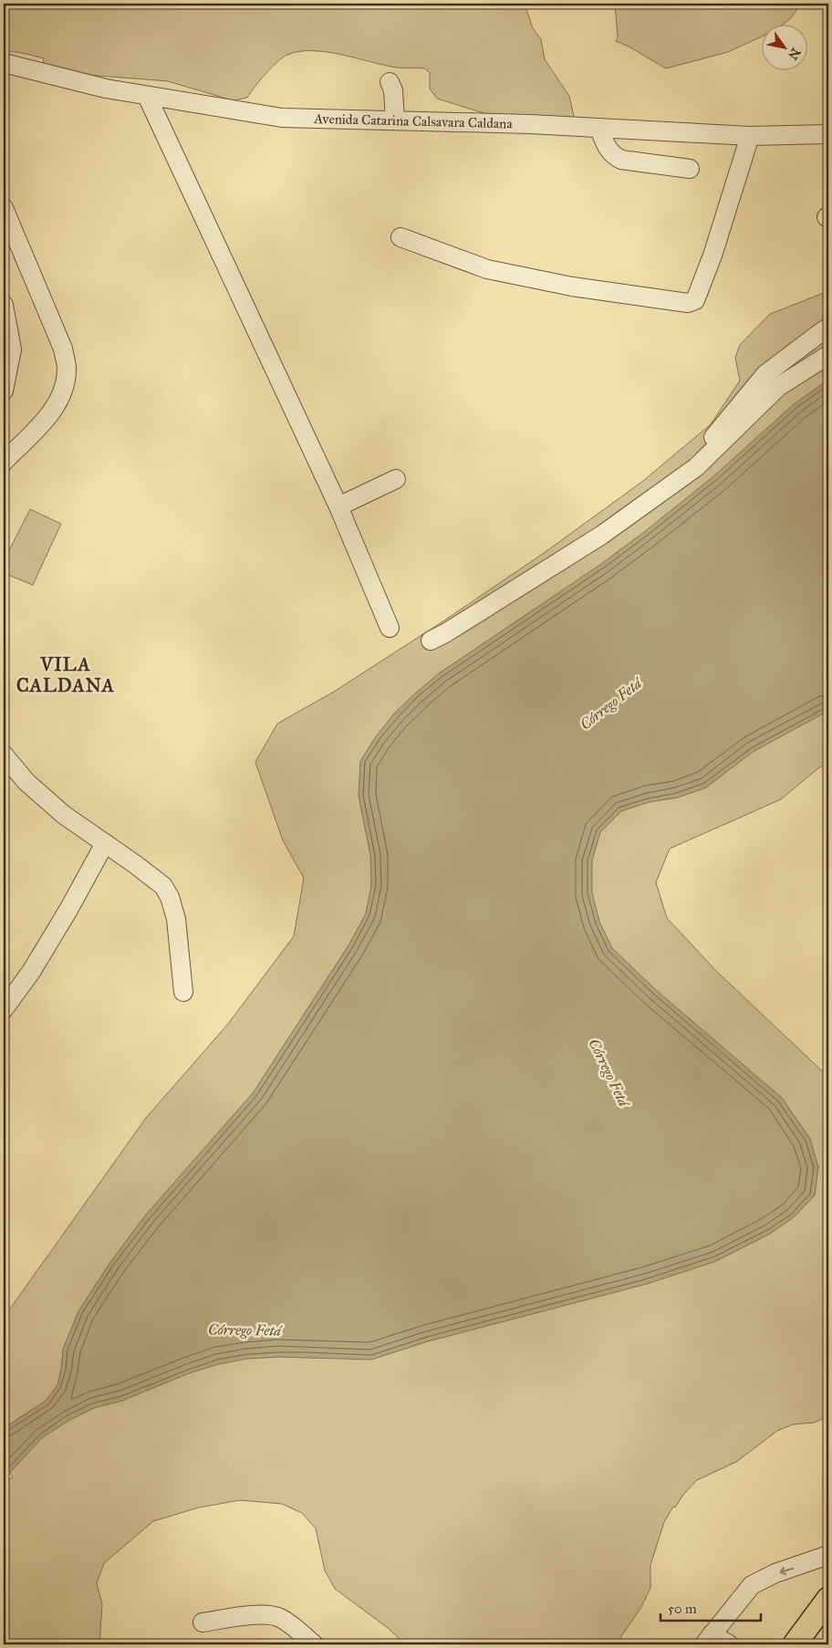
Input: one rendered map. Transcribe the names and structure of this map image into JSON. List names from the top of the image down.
{
  "streets": {
    "street": ["Avenida Catarina Calsavara Caldana"]
  },
  "districts": ["VILA CALDANA"],
  "water": ["Córrego Fetá"],
  "scale_bar": "50 m",
  "north": "bottom right"
}
